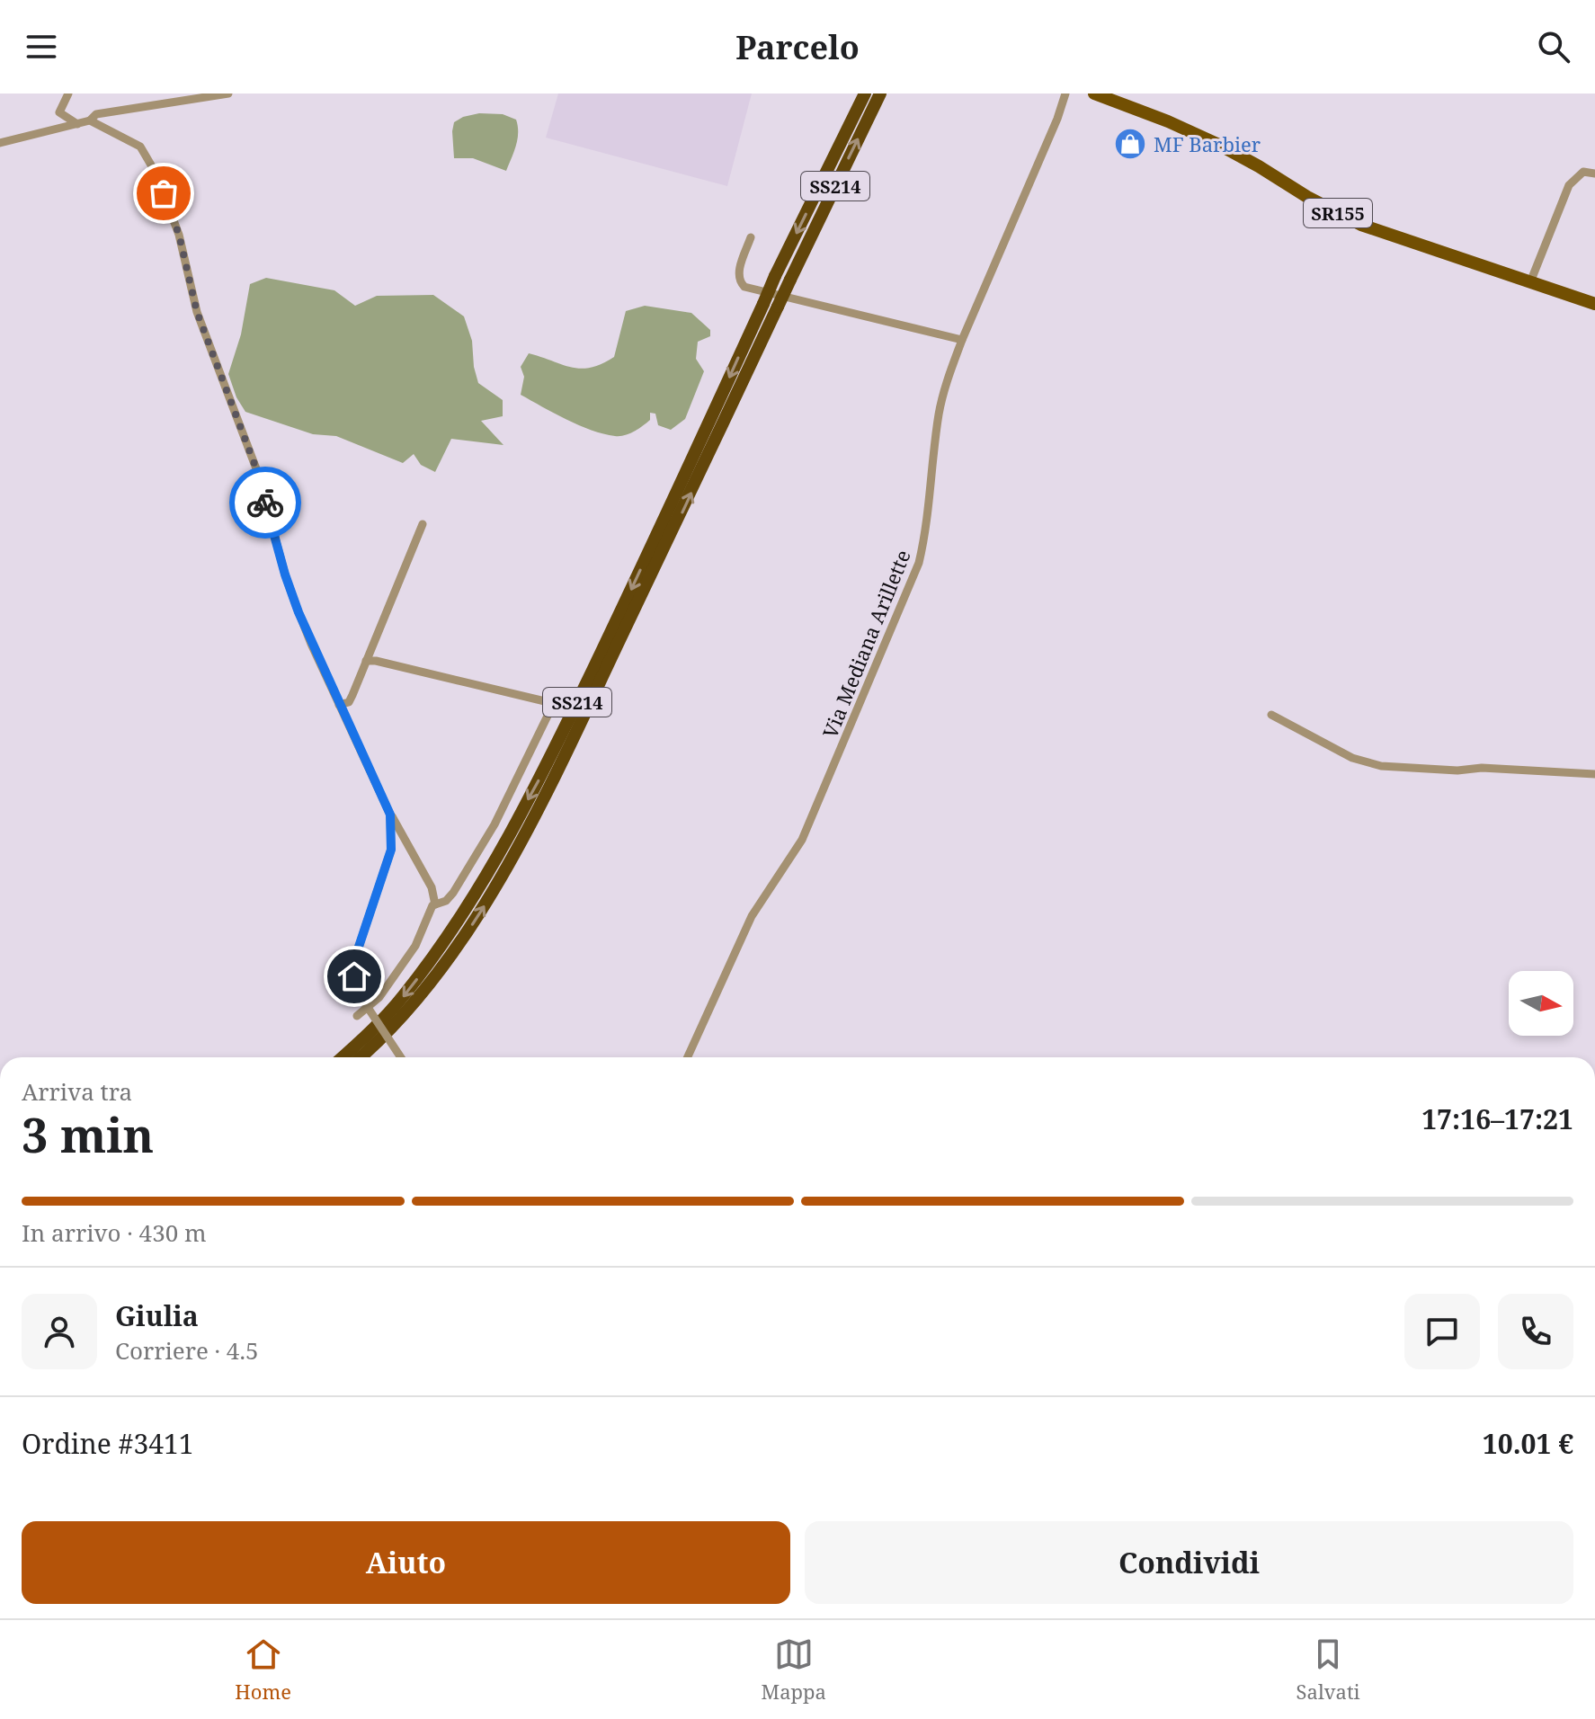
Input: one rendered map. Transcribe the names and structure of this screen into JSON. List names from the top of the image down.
{
  "streets": {
    "highway": ["SS214"],
    "main road": ["SR155"],
    "street": ["Via Mediana Arillette"]
  },
  "places": {
    "shop": ["MF Barbier"]
  },
  "north": "right",
  "page": {
    "header": "Parcelo",
    "heading": ["3 min", "Arriva tra", "17:16–17:21"],
    "panel": [
      "Giulia",
      "Corriere · 4.5",
      "Ordine #3411",
      "10.01 €"
    ],
    "bar": "In arrivo · 430 m",
    "buttons": ["Aiuto", "Condividi"],
    "tabs": ["Home", "Mappa", "Salvati"]
  }
}
